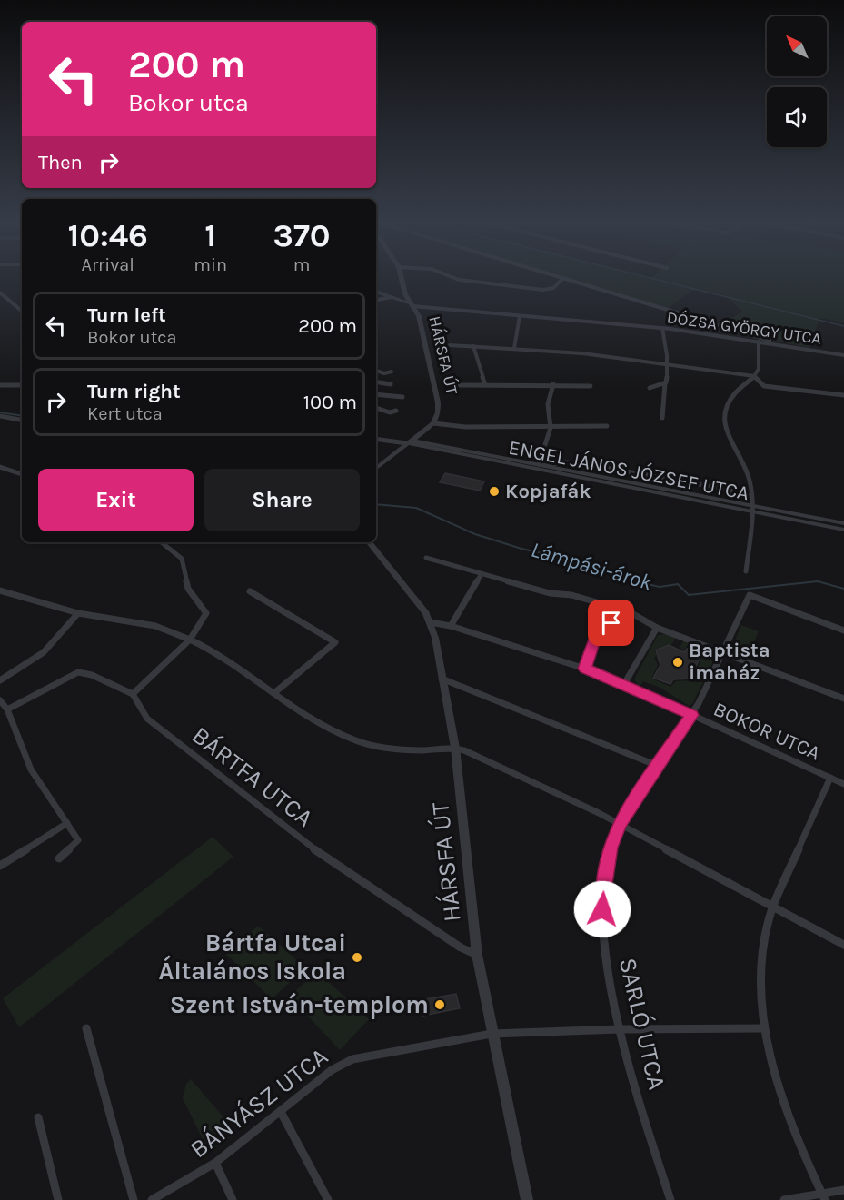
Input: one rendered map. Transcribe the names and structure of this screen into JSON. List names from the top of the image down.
{
  "streets": {
    "street": [
      "DÓZSA GYÖRGY UTCA",
      "HÁRSFA ÚT",
      "ENGEL JÁNOS JÓZSEF UTCA",
      "BOKOR UTCA",
      "BÁRTFA UTCA",
      "SARLÓ UTCA",
      "BÁNYÁSZ UTCA"
    ]
  },
  "crossings": [
    ["DÓZSA GYÖRGY UTCA", "HÁRSFA ÚT"],
    ["HÁRSFA ÚT", "ENGEL JÁNOS JÓZSEF UTCA"],
    ["HÁRSFA ÚT", "BOKOR UTCA"],
    ["HÁRSFA ÚT", "BÁRTFA UTCA"],
    ["HÁRSFA ÚT", "BÁNYÁSZ UTCA"],
    ["BOKOR UTCA", "SARLÓ UTCA"],
    ["SARLÓ UTCA", "BÁNYÁSZ UTCA"]
  ],
  "water": ["Lámpási-árok"],
  "places": [
    "Kopjafák",
    "Baptista imaház",
    "Bártfa Utcai Általános Iskola",
    "Szent István-templom"
  ],
  "north": "top left",
  "page": {
    "turn": ["200 m", "Bokor utca"],
    "then": "Then",
    "eta": [
      "10:46",
      "Arrival",
      "1",
      "min",
      "370",
      "m"
    ],
    "list": [
      {
        "name": "Turn left",
        "note": "Bokor utca",
        "value": "200 m"
      },
      {
        "name": "Turn right",
        "note": "Kert utca",
        "value": "100 m"
      }
    ],
    "buttons": ["Exit", "Share"]
  }
}
